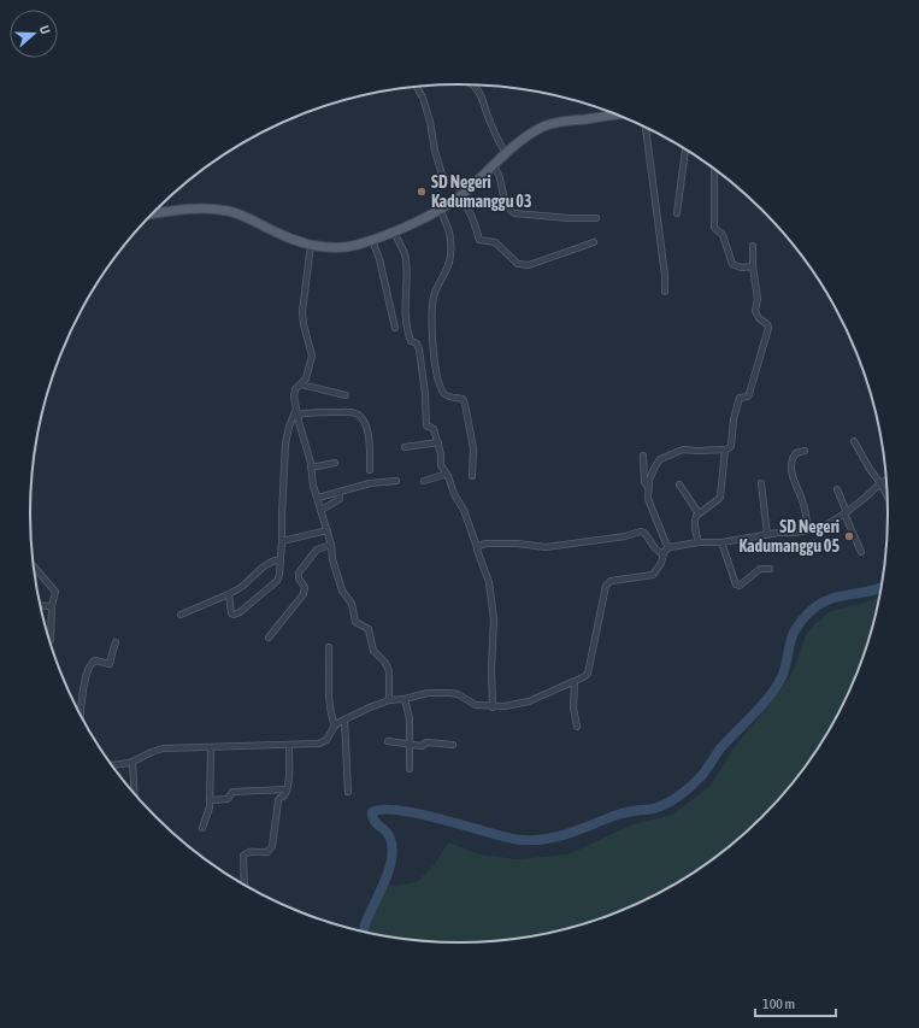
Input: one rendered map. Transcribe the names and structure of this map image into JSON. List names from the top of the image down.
{
  "places": ["SD Negeri Kadumanggu 03", "SD Negeri Kadumanggu 05"],
  "scale_bar": "100 m",
  "north": "right"
}
